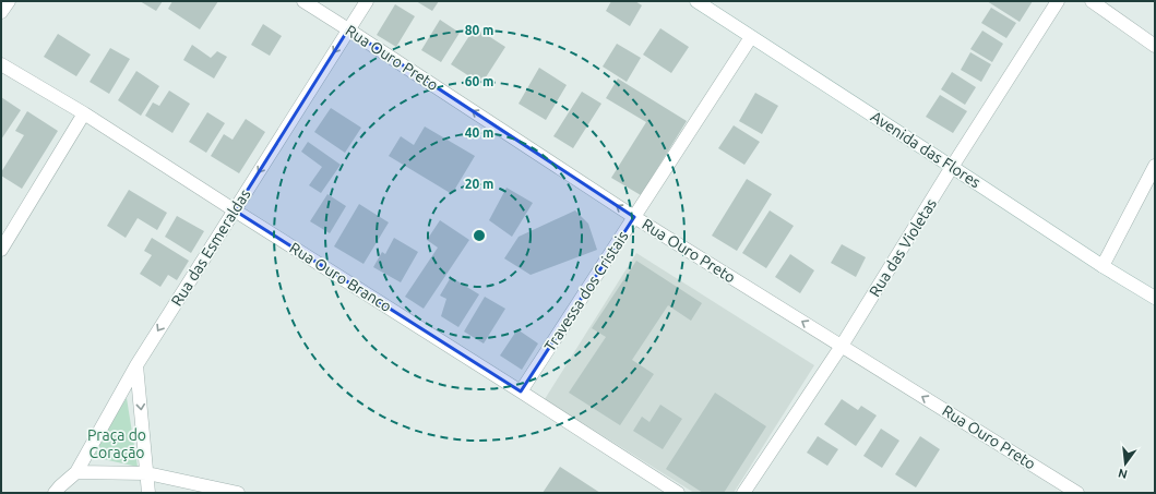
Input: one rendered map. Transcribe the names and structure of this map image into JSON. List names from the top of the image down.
{
  "streets": {
    "street": [
      "Rua Ouro Preto",
      "Avenida das Flores",
      "Rua das Esmeraldas",
      "Rua das Violetas",
      "Rua Ouro Branco",
      "Travessa dos Cristais"
    ]
  },
  "crossings": [
    ["Rua Ouro Preto", "Rua das Esmeraldas"],
    ["Rua Ouro Preto", "Rua das Violetas"],
    ["Rua Ouro Preto", "Travessa dos Cristais"],
    ["Avenida das Flores", "Rua das Violetas"],
    ["Avenida das Flores", "Travessa dos Cristais"],
    ["Rua das Esmeraldas", "Rua Ouro Branco"],
    ["Rua Ouro Branco", "Travessa dos Cristais"]
  ],
  "one_way": ["Rua Ouro Preto", "Rua das Esmeraldas"],
  "parks": ["Praça do Coração"],
  "north": "bottom",
  "rings": [
    "80 m",
    "60 m",
    "40 m",
    "20 m"
  ]
}
